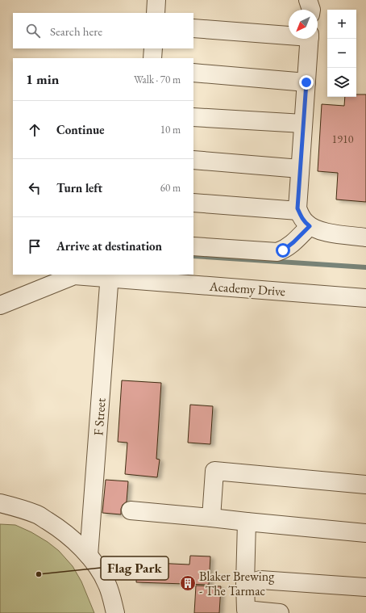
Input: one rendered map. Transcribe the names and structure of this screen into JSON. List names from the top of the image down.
{
  "streets": {
    "street": ["Academy Drive", "F Street"]
  },
  "crossings": [
    ["Academy Drive", "F Street"]
  ],
  "places": {
    "other": ["Flag Park"],
    "building": ["Blaker Brewing - The Tarmac"]
  },
  "house_numbers": ["1910"],
  "north": "bottom left",
  "page": {
    "map_buttons": ["+", "−"],
    "search": "Search here",
    "heading": ["1 min", "Walk · 70 m"],
    "list": [
      ["Continue", "10 m"],
      ["Turn left", "60 m"],
      "Arrive at destination"
    ]
  }
}
